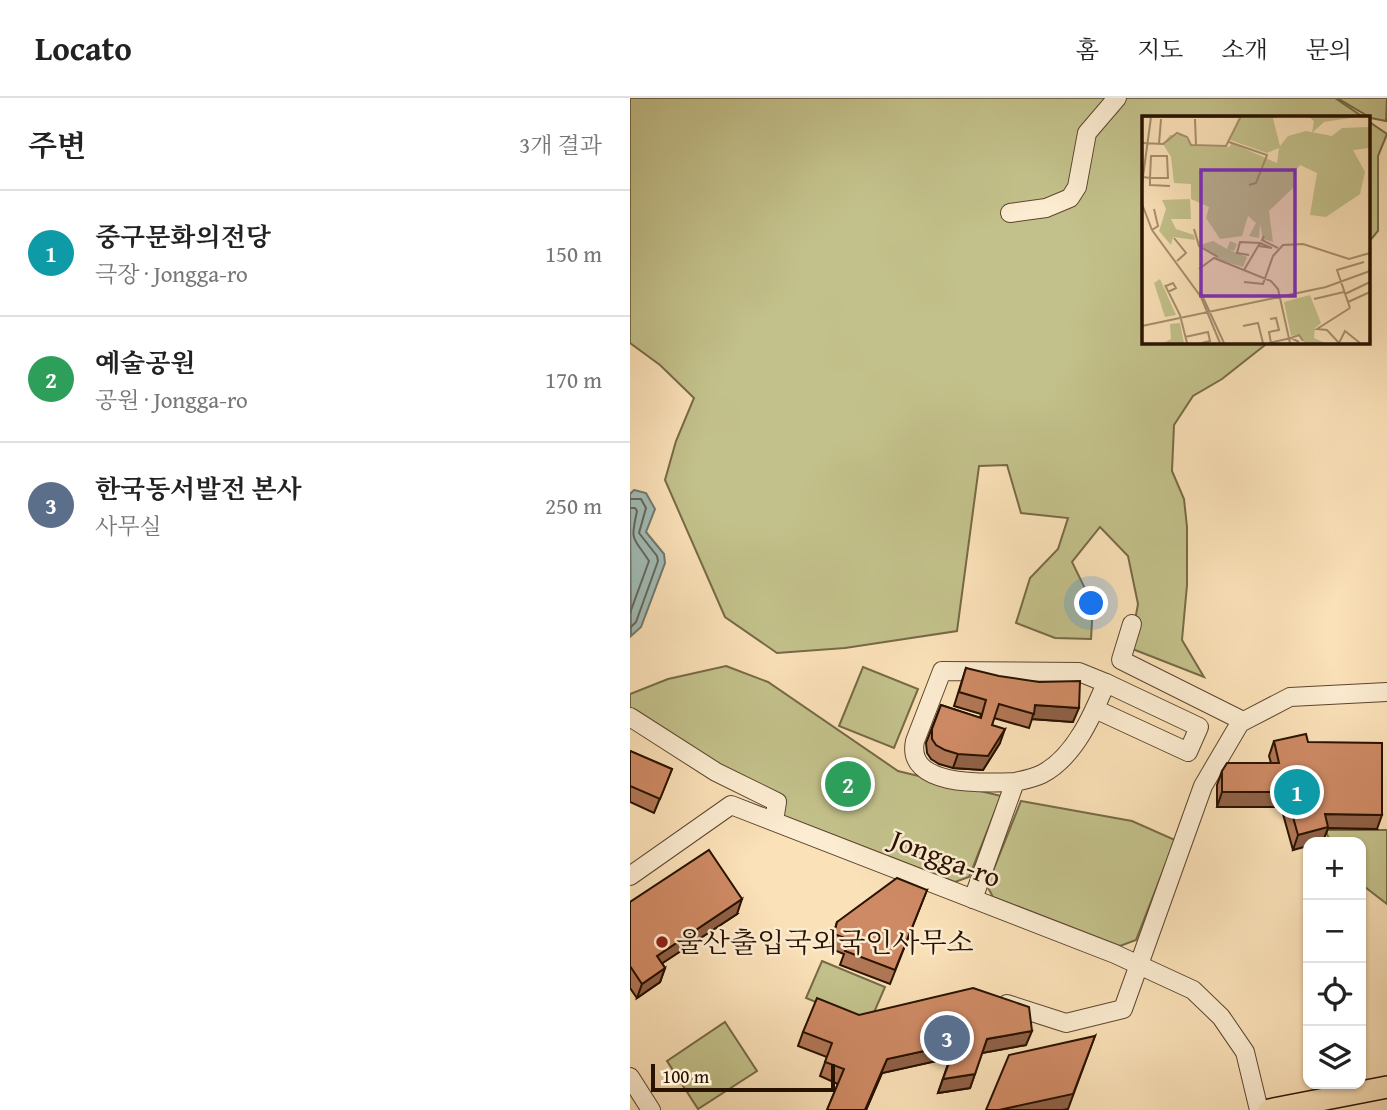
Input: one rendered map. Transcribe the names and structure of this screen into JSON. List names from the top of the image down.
{
  "streets": {
    "street": ["Jongga-ro"]
  },
  "places": ["울산출입국외국인사무소"],
  "scale_bar": "100 m",
  "page": {
    "header": "Locato",
    "nav": [
      "홈",
      "지도",
      "소개",
      "문의"
    ],
    "heading": ["주변", "3개 결과"],
    "list": [
      {
        "mark": "1",
        "name": "중구문화의전당",
        "note": "극장 · Jongga-ro",
        "value": "150 m"
      },
      {
        "mark": "2",
        "name": "예술공원",
        "note": "공원 · Jongga-ro",
        "value": "170 m"
      },
      {
        "mark": "3",
        "name": "한국동서발전 본사",
        "note": "사무실",
        "value": "250 m"
      }
    ],
    "pins": ["2", "1", "3"],
    "map_buttons": ["+", "−"],
    "scale": "100 m"
  }
}
